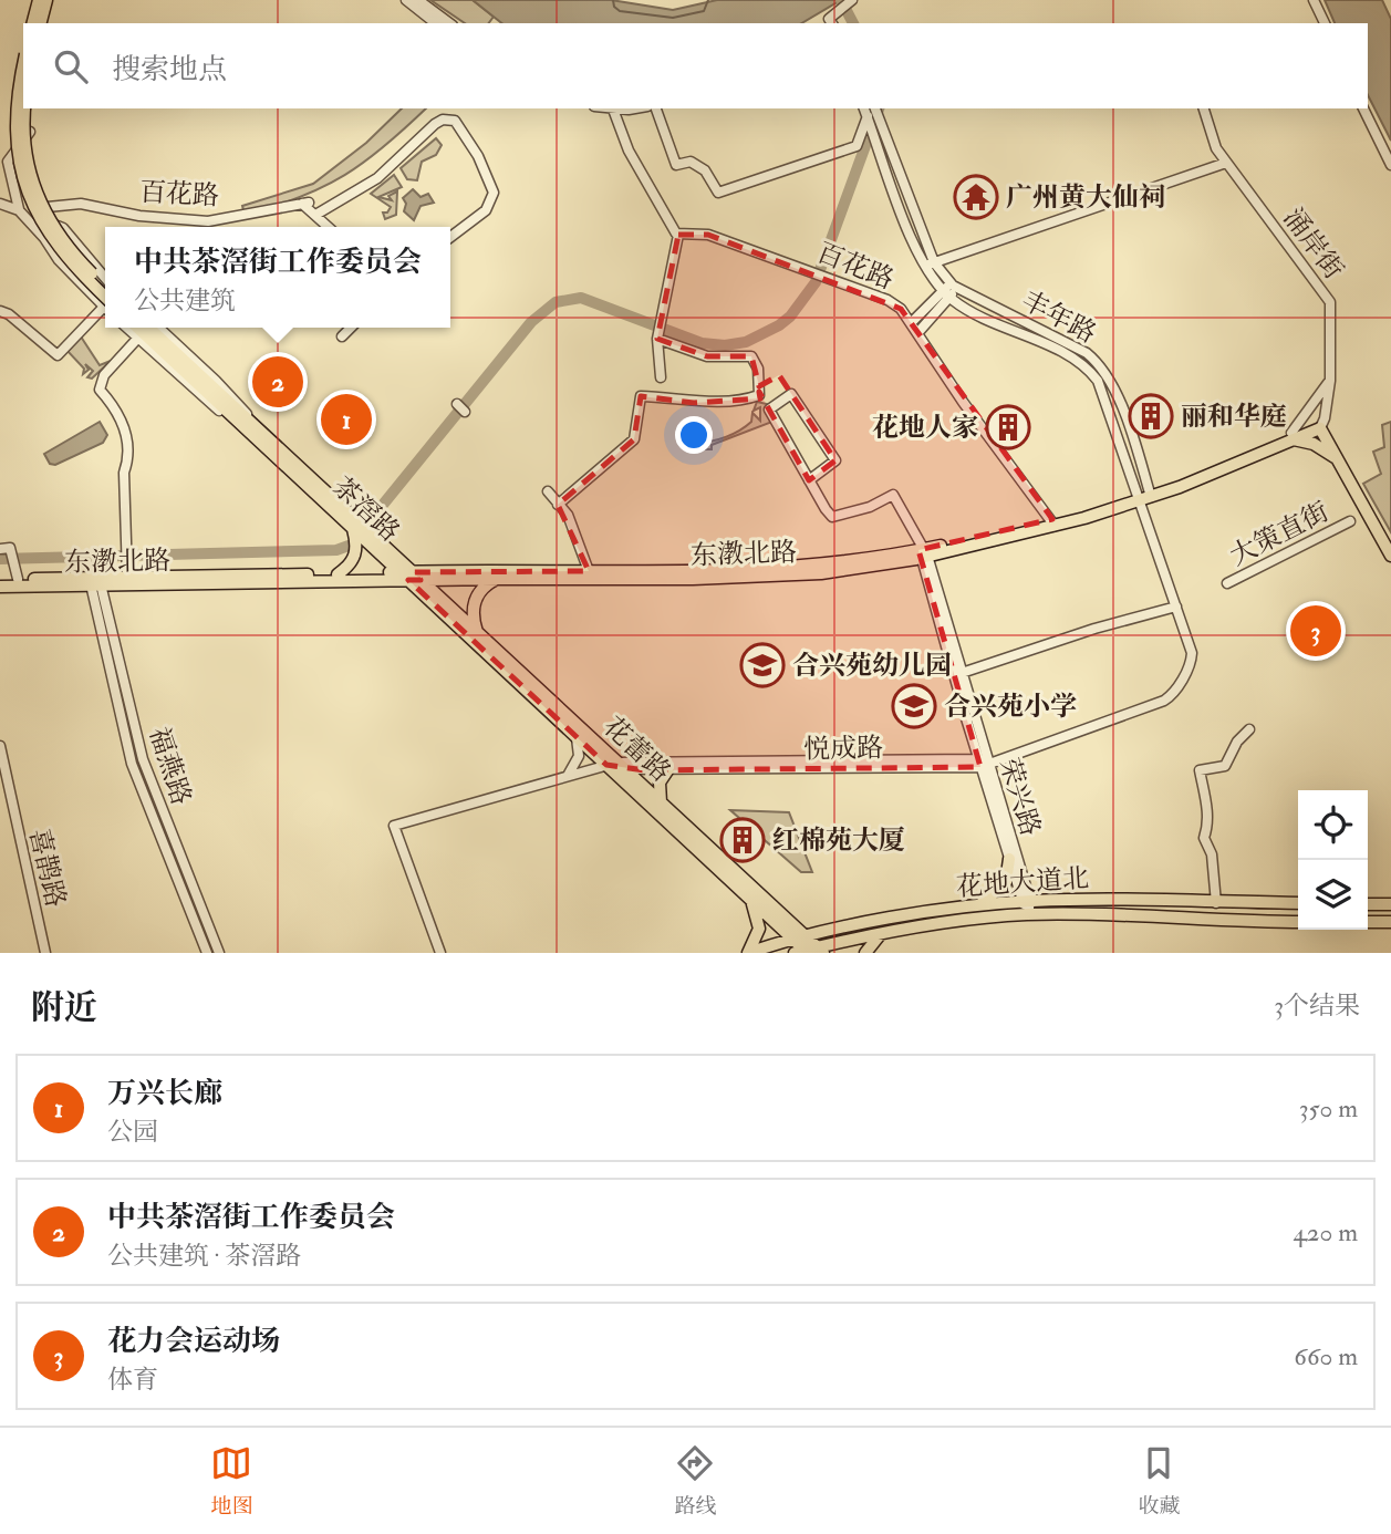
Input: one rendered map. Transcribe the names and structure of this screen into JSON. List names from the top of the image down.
{
  "streets": {
    "main road": [
      "茶滘路",
      "东漖北路",
      "花蕾路",
      "花地大道北"
    ],
    "street": [
      "百花路",
      "涌岸街",
      "丰年路",
      "大策直街",
      "悦成路",
      "福燕路",
      "荣兴路",
      "喜鹊路"
    ]
  },
  "crossings": [
    ["百花路", "东漖北路"],
    ["涌岸街", "东漖北路"],
    ["丰年路", "东漖北路"],
    ["茶滘路", "东漖北路"],
    ["茶滘路", "花蕾路"],
    ["东漖北路", "花蕾路"],
    ["东漖北路", "福燕路"],
    ["东漖北路", "荣兴路"],
    ["悦成路", "花蕾路"],
    ["悦成路", "荣兴路"],
    ["花蕾路", "花地大道北"],
    ["荣兴路", "花地大道北"]
  ],
  "places": {
    "temple": ["广州黄大仙祠"],
    "building": ["丽和华庭", "花地人家", "红棉苑大厦"],
    "school or university": ["合兴苑幼儿园", "合兴苑小学"]
  },
  "page": {
    "search": "搜索地点",
    "popup": ["中共茶滘街工作委员会", "公共建筑"],
    "pins": ["2", "1", "3"],
    "heading": ["附近", "3个结果"],
    "list": [
      {
        "mark": "1",
        "name": "万兴长廊",
        "note": "公园",
        "value": "350 m"
      },
      {
        "mark": "2",
        "name": "中共茶滘街工作委员会",
        "note": "公共建筑 · 茶滘路",
        "value": "420 m"
      },
      {
        "mark": "3",
        "name": "花力会运动场",
        "note": "体育",
        "value": "660 m"
      }
    ],
    "nav": ["地图", "路线", "收藏"]
  }
}
